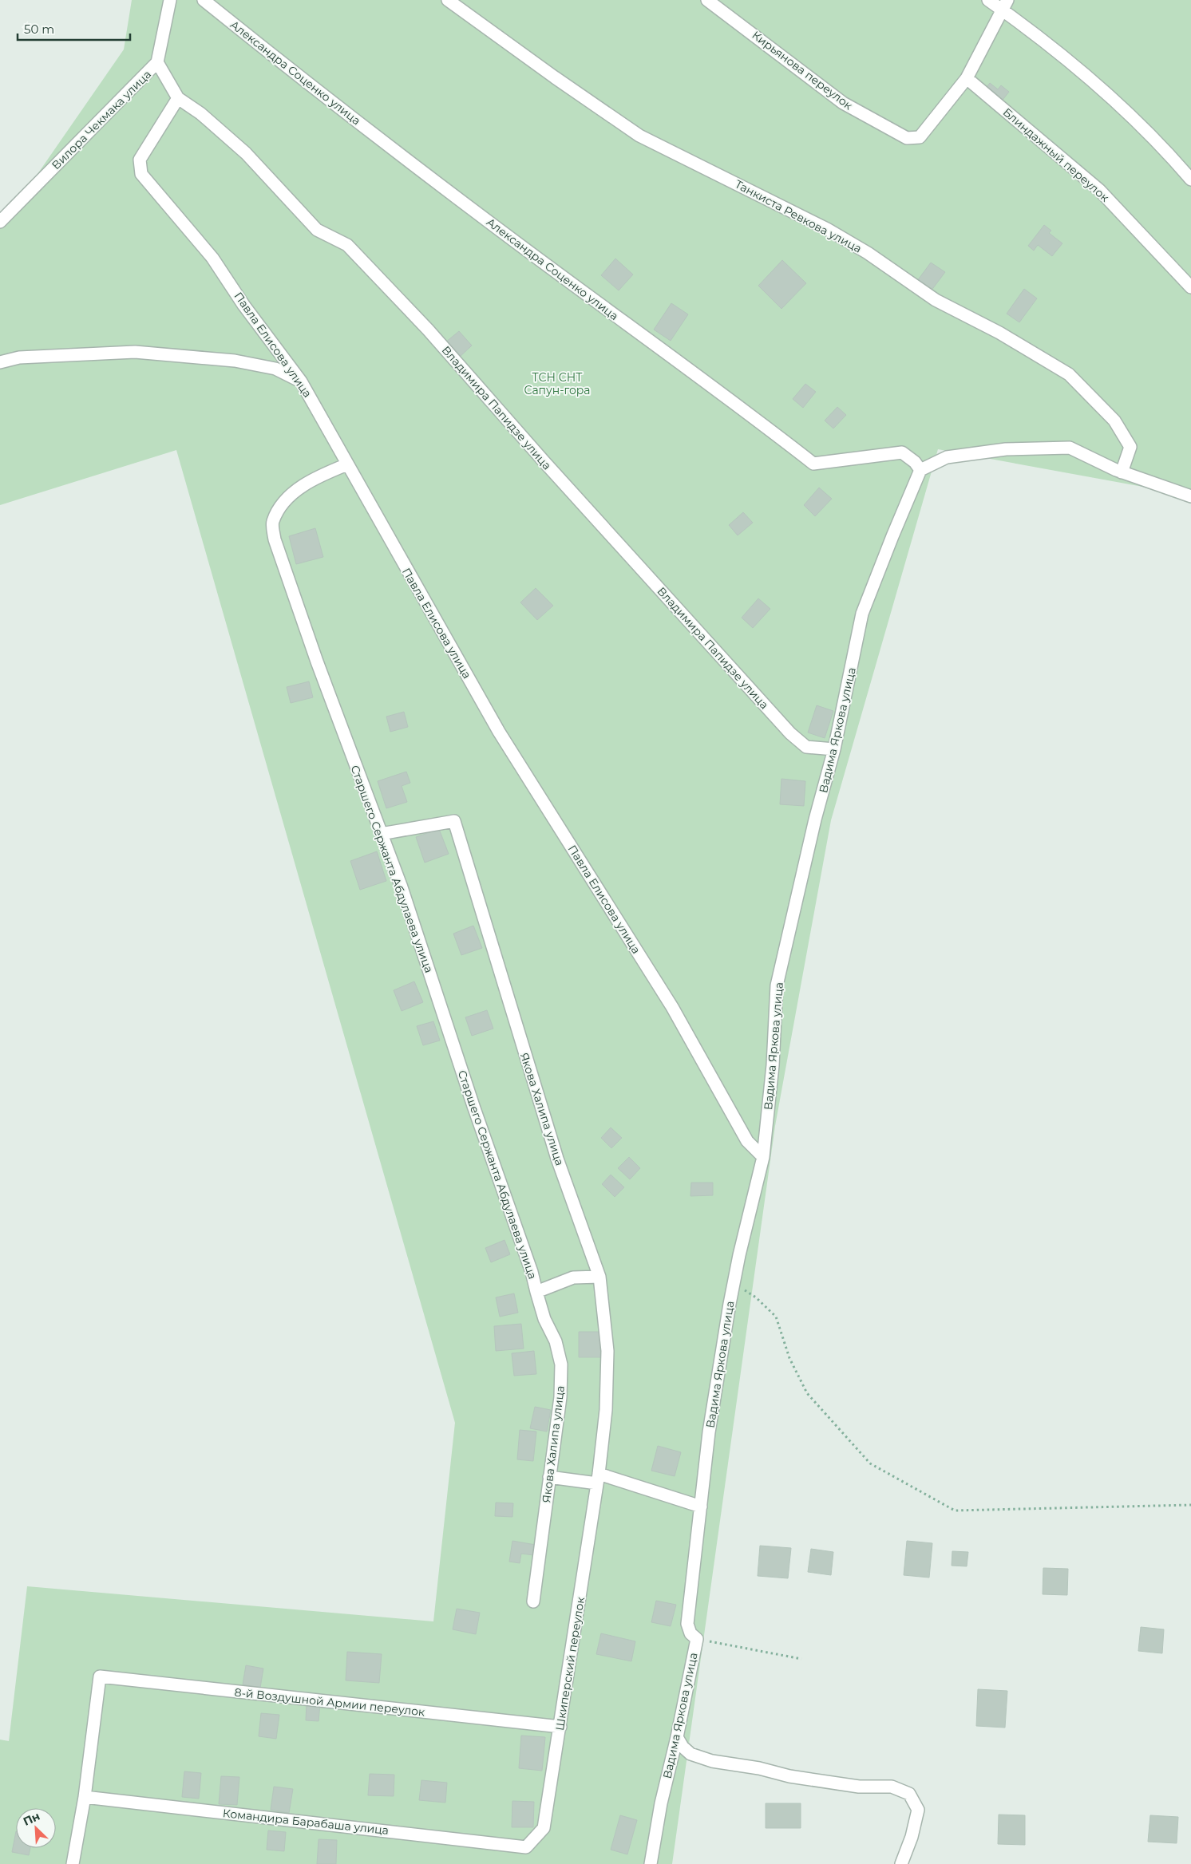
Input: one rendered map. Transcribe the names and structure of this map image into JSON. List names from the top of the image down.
{
  "streets": {
    "street": [
      "Кирьянова переулок",
      "Александра Соценко улица",
      "Вилора Чекмака улица",
      "Блиндажный переулок",
      "Танкиста Ревкова улица",
      "Павла Елисова улица",
      "Владимира Папидзе улица",
      "Вадима Яркова улица",
      "Старшего Сержанта Абдулаева улица",
      "Якова Халипа улица",
      "Шкиперский переулок",
      "8-й Воздушной Армии переулок",
      "Командира Барабаша улица"
    ]
  },
  "crossings": [
    ["Кирьянова переулок", "Блиндажный переулок"],
    ["Александра Соценко улица", "Вадима Яркова улица"],
    ["Вилора Чекмака улица", "Владимира Папидзе улица"],
    ["Павла Елисова улица", "Владимира Папидзе улица"],
    ["Павла Елисова улица", "Вадима Яркова улица"],
    ["Павла Елисова улица", "Старшего Сержанта Абдулаева улица"],
    ["Владимира Папидзе улица", "Вадима Яркова улица"],
    ["Старшего Сержанта Абдулаева улица", "Якова Халипа улица"],
    ["Якова Халипа улица", "Шкиперский переулок"],
    ["Шкиперский переулок", "8-й Воздушной Армии переулок"],
    ["Шкиперский переулок", "Командира Барабаша улица"],
    ["8-й Воздушной Армии переулок", "Командира Барабаша улица"]
  ],
  "parks": ["ТСН СНТ Сапун-гора"],
  "scale_bar": "50 m",
  "north": "top left"
}
